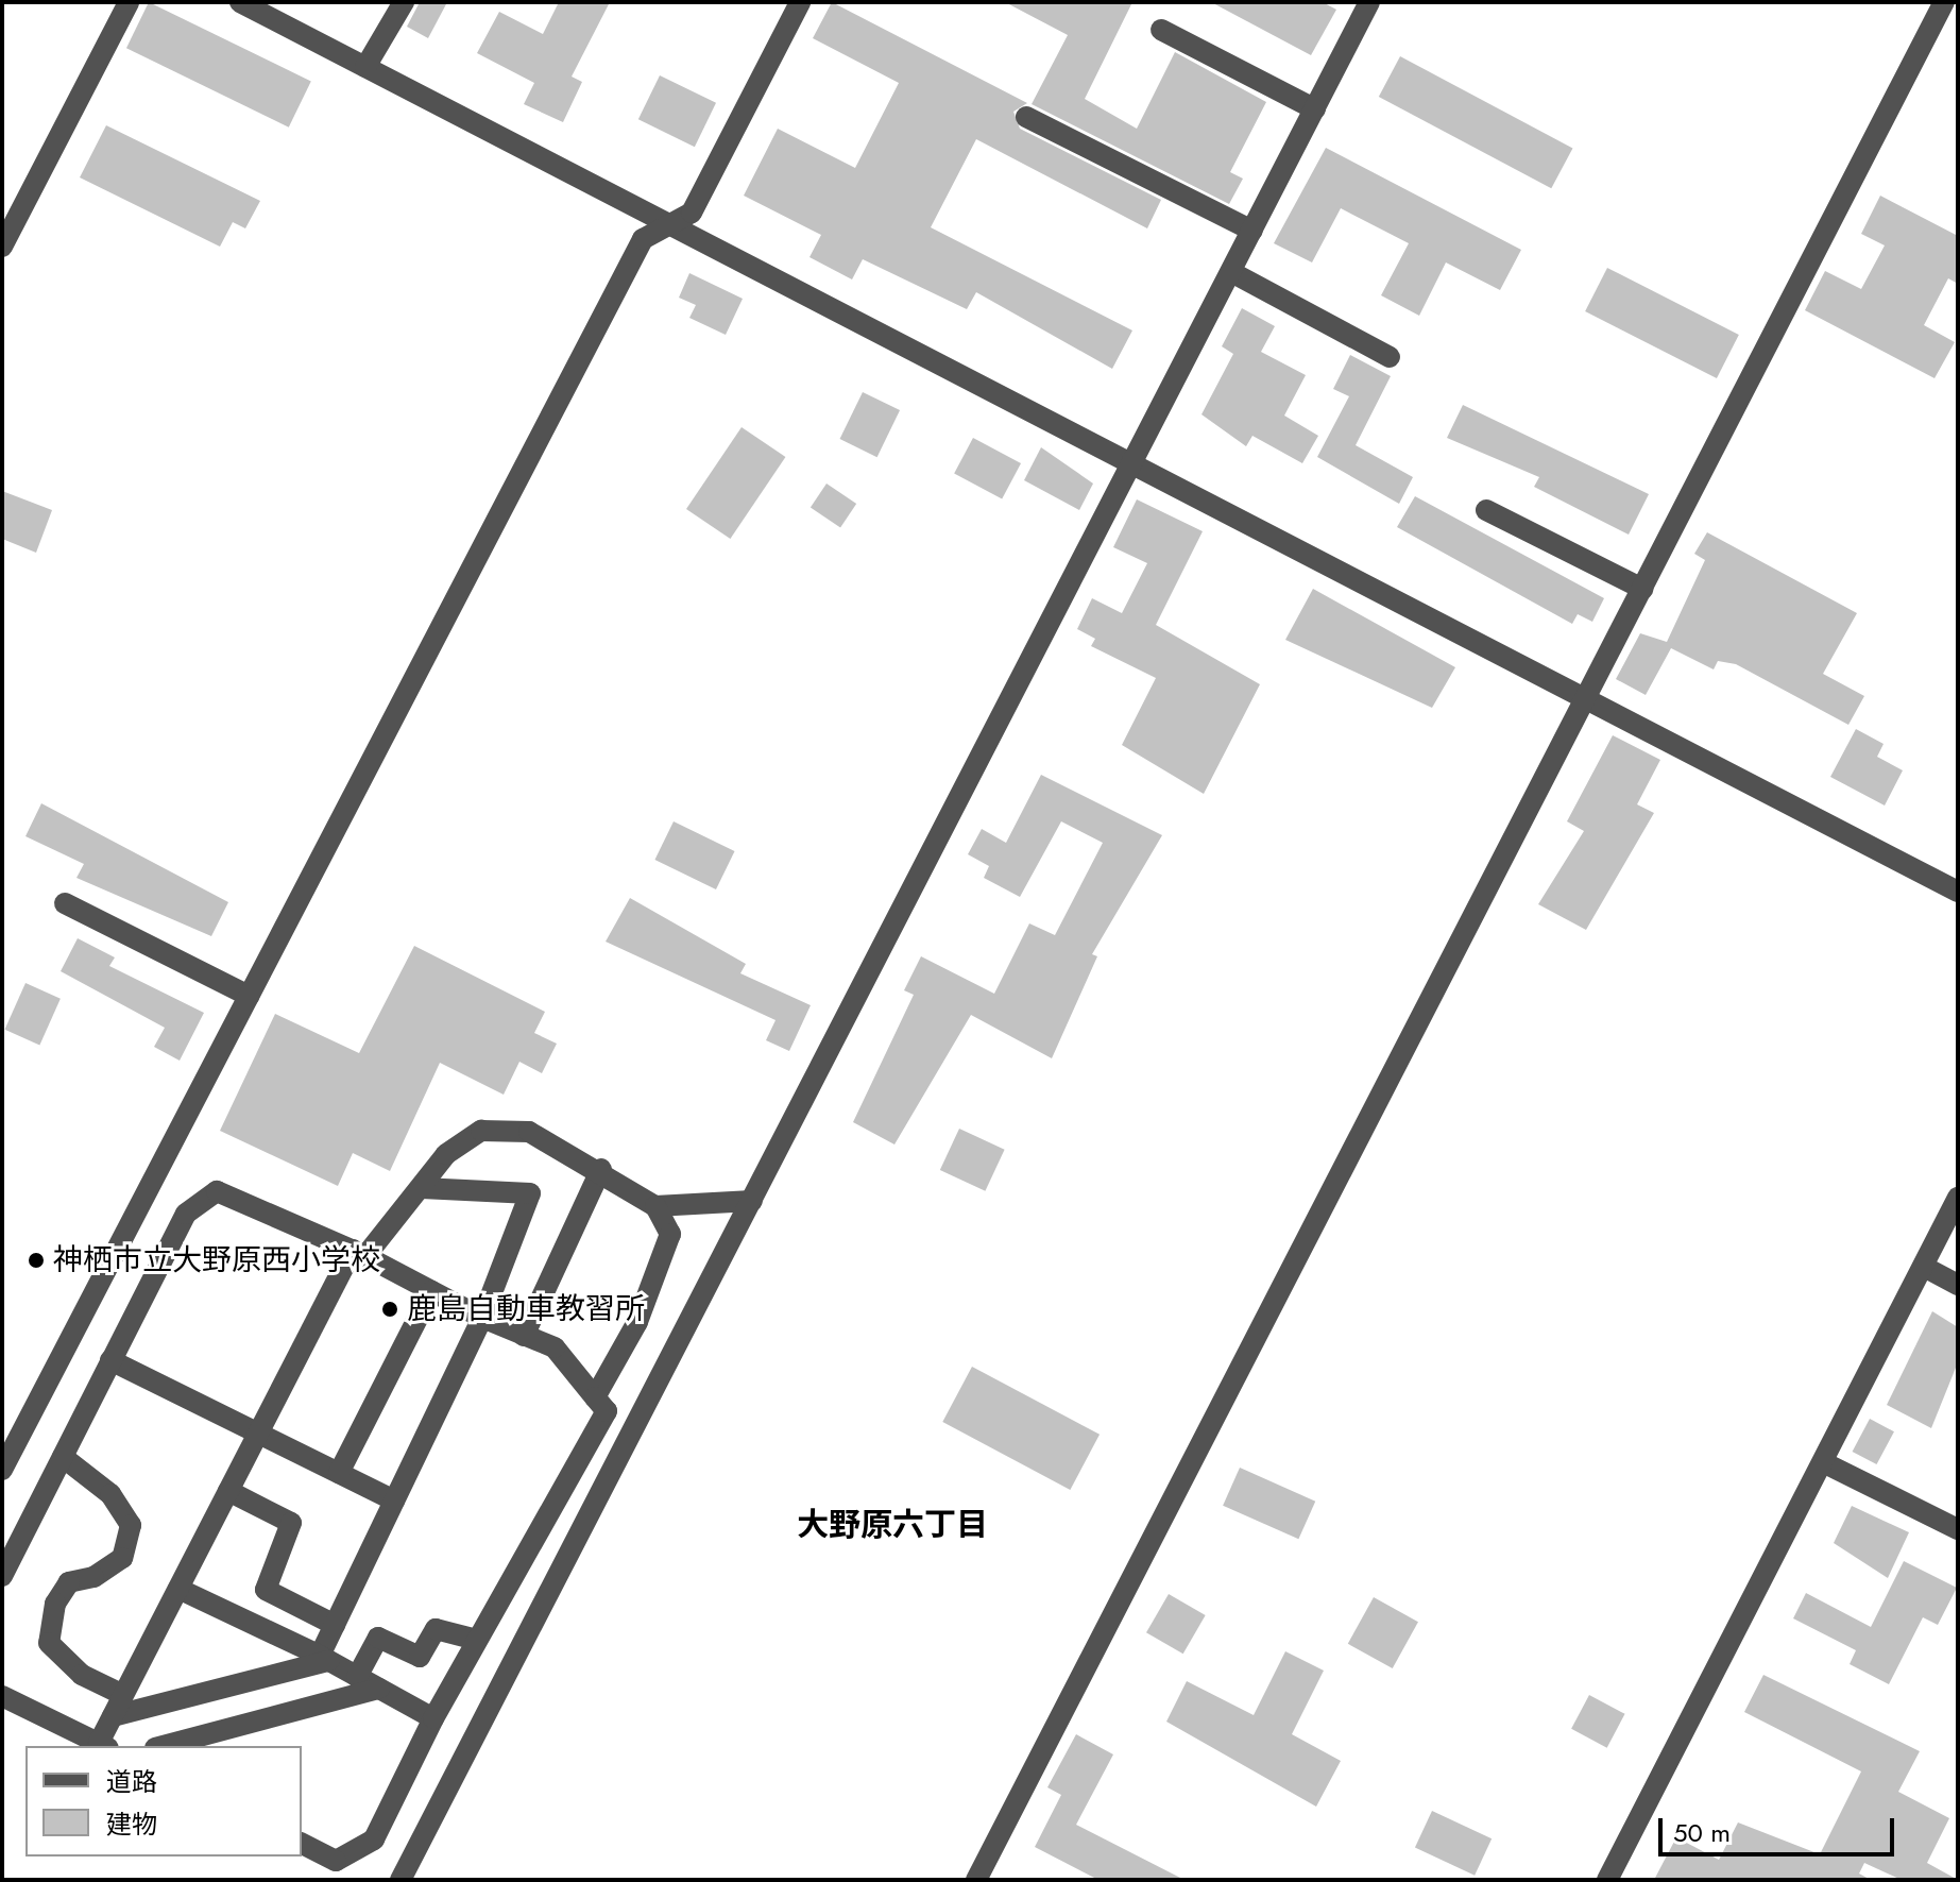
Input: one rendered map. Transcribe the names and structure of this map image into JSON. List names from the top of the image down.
{
  "districts": ["大野原六丁目"],
  "places": ["神栖市立大野原西小学校", "鹿島自動車教習所"],
  "legend": ["道路", "建物"],
  "scale_bar": "50 m"
}
